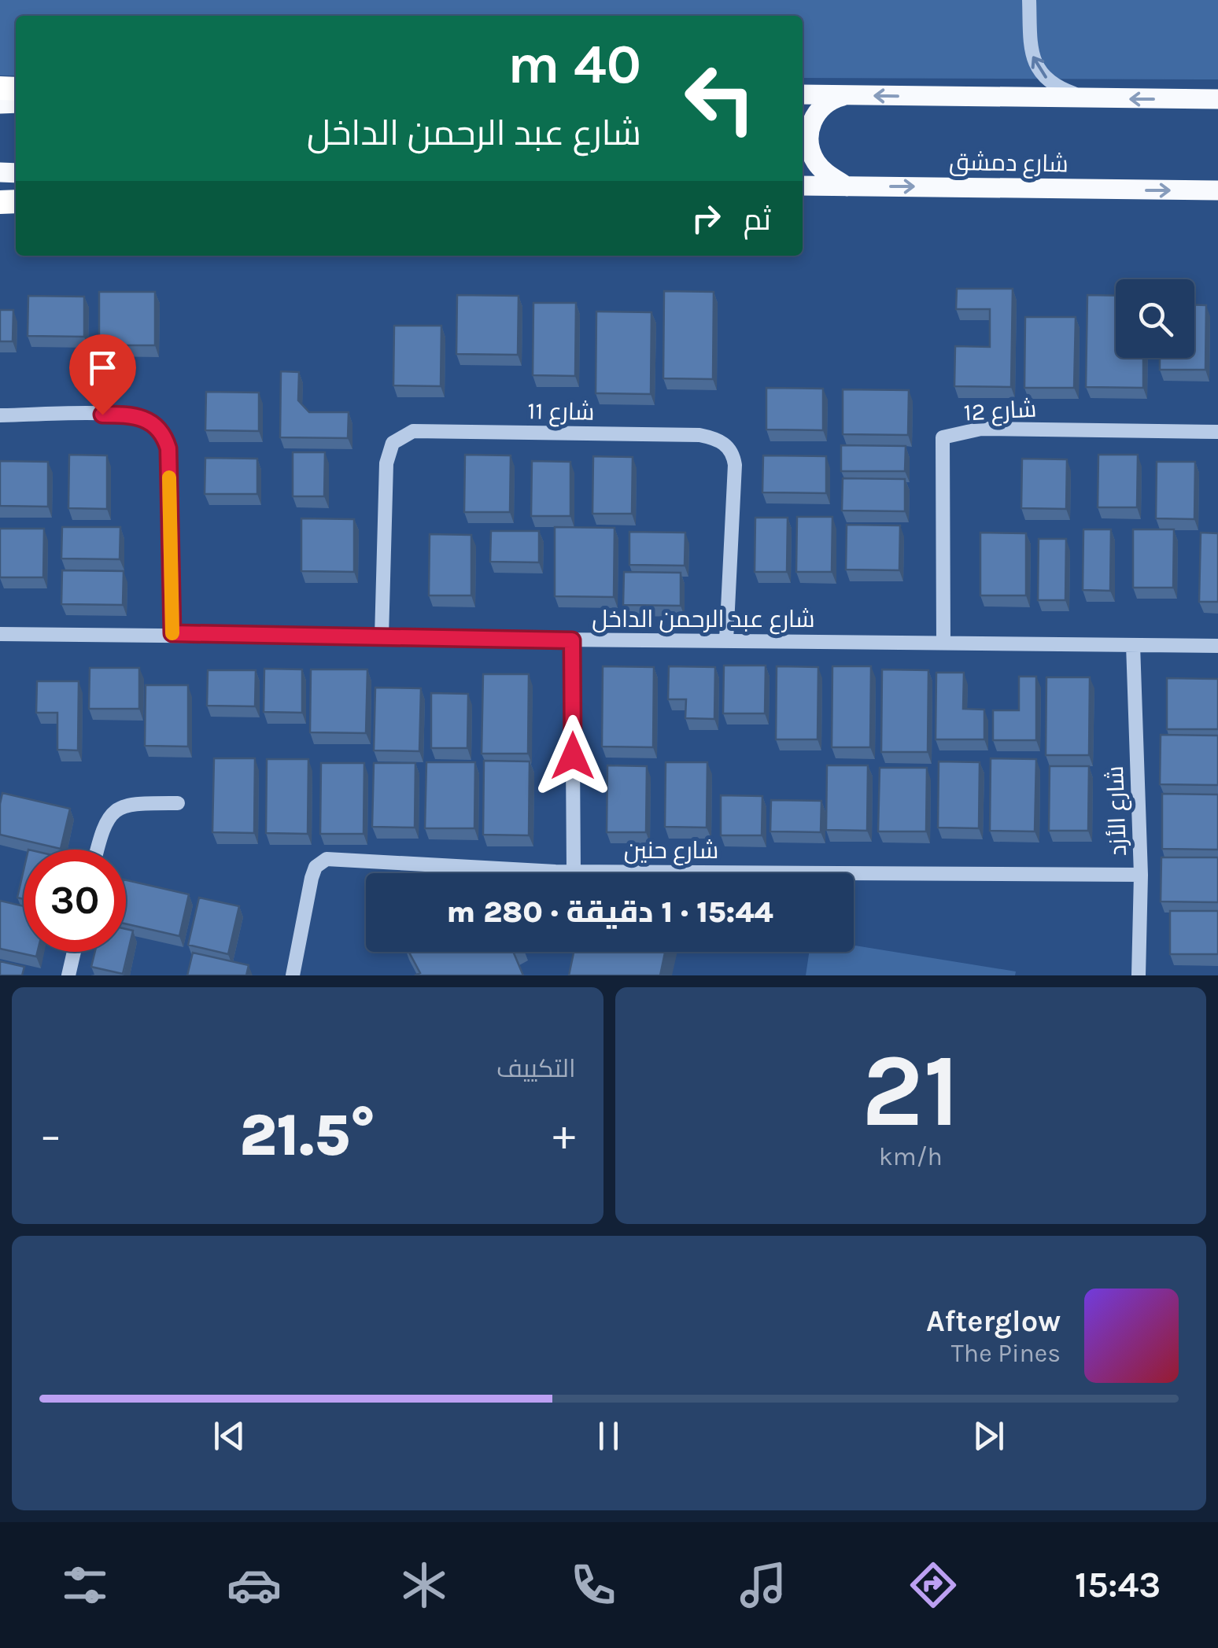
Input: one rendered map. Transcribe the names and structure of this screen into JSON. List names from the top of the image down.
{
  "streets": {
    "main road": ["شارع دمشق"],
    "street": [
      "شارع 12",
      "شارع 11",
      "شارع عبد الرحمن الداخل",
      "شارع الأزد",
      "شارع حنين"
    ]
  },
  "crossings": [
    ["شارع 12", "شارع عبد الرحمن الداخل"],
    ["شارع 11", "شارع عبد الرحمن الداخل"],
    ["شارع عبد الرحمن الداخل", "شارع الأزد"],
    ["شارع الأزد", "شارع حنين"]
  ],
  "page": {
    "turn": ["40 m", "شارع عبد الرحمن الداخل"],
    "then": "ثم",
    "limit": "30",
    "trip": "15:44 · 1 دقيقة · 280 m",
    "tile": [
      ["21", "km/h"],
      "التكييف"
    ],
    "heat": ["−", "21.5°", "+"],
    "song": ["Afterglow", "The Pines"],
    "tabs": "15:43"
  }
}
